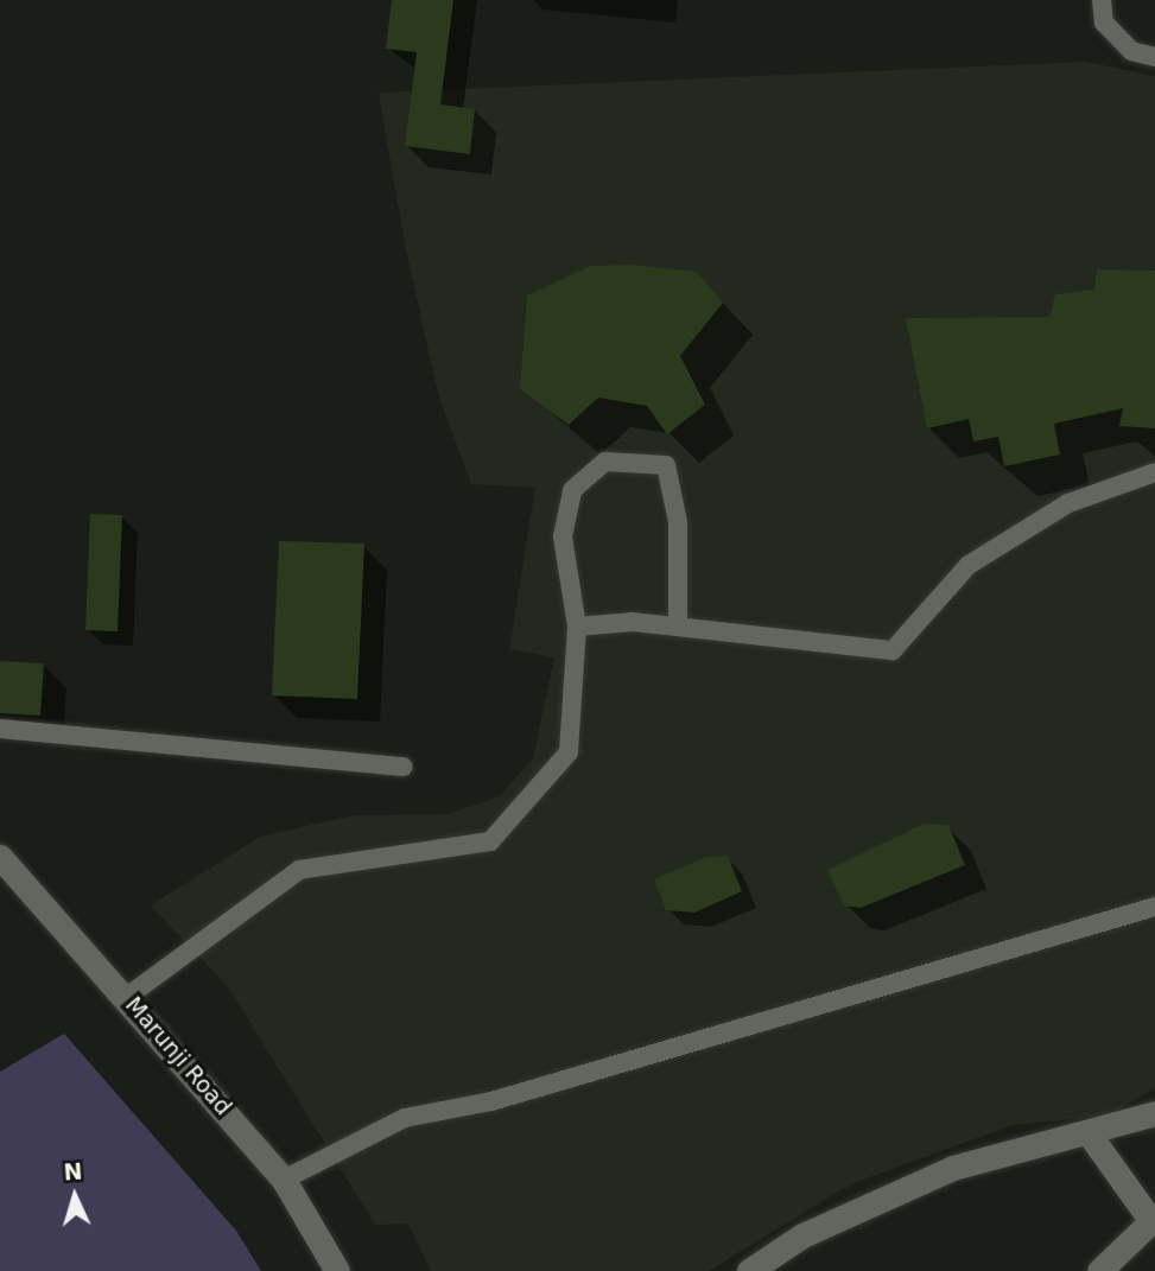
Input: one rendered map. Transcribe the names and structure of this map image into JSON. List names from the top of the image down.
{
  "streets": {
    "street": ["Marunji Road"]
  },
  "north": "top"
}
